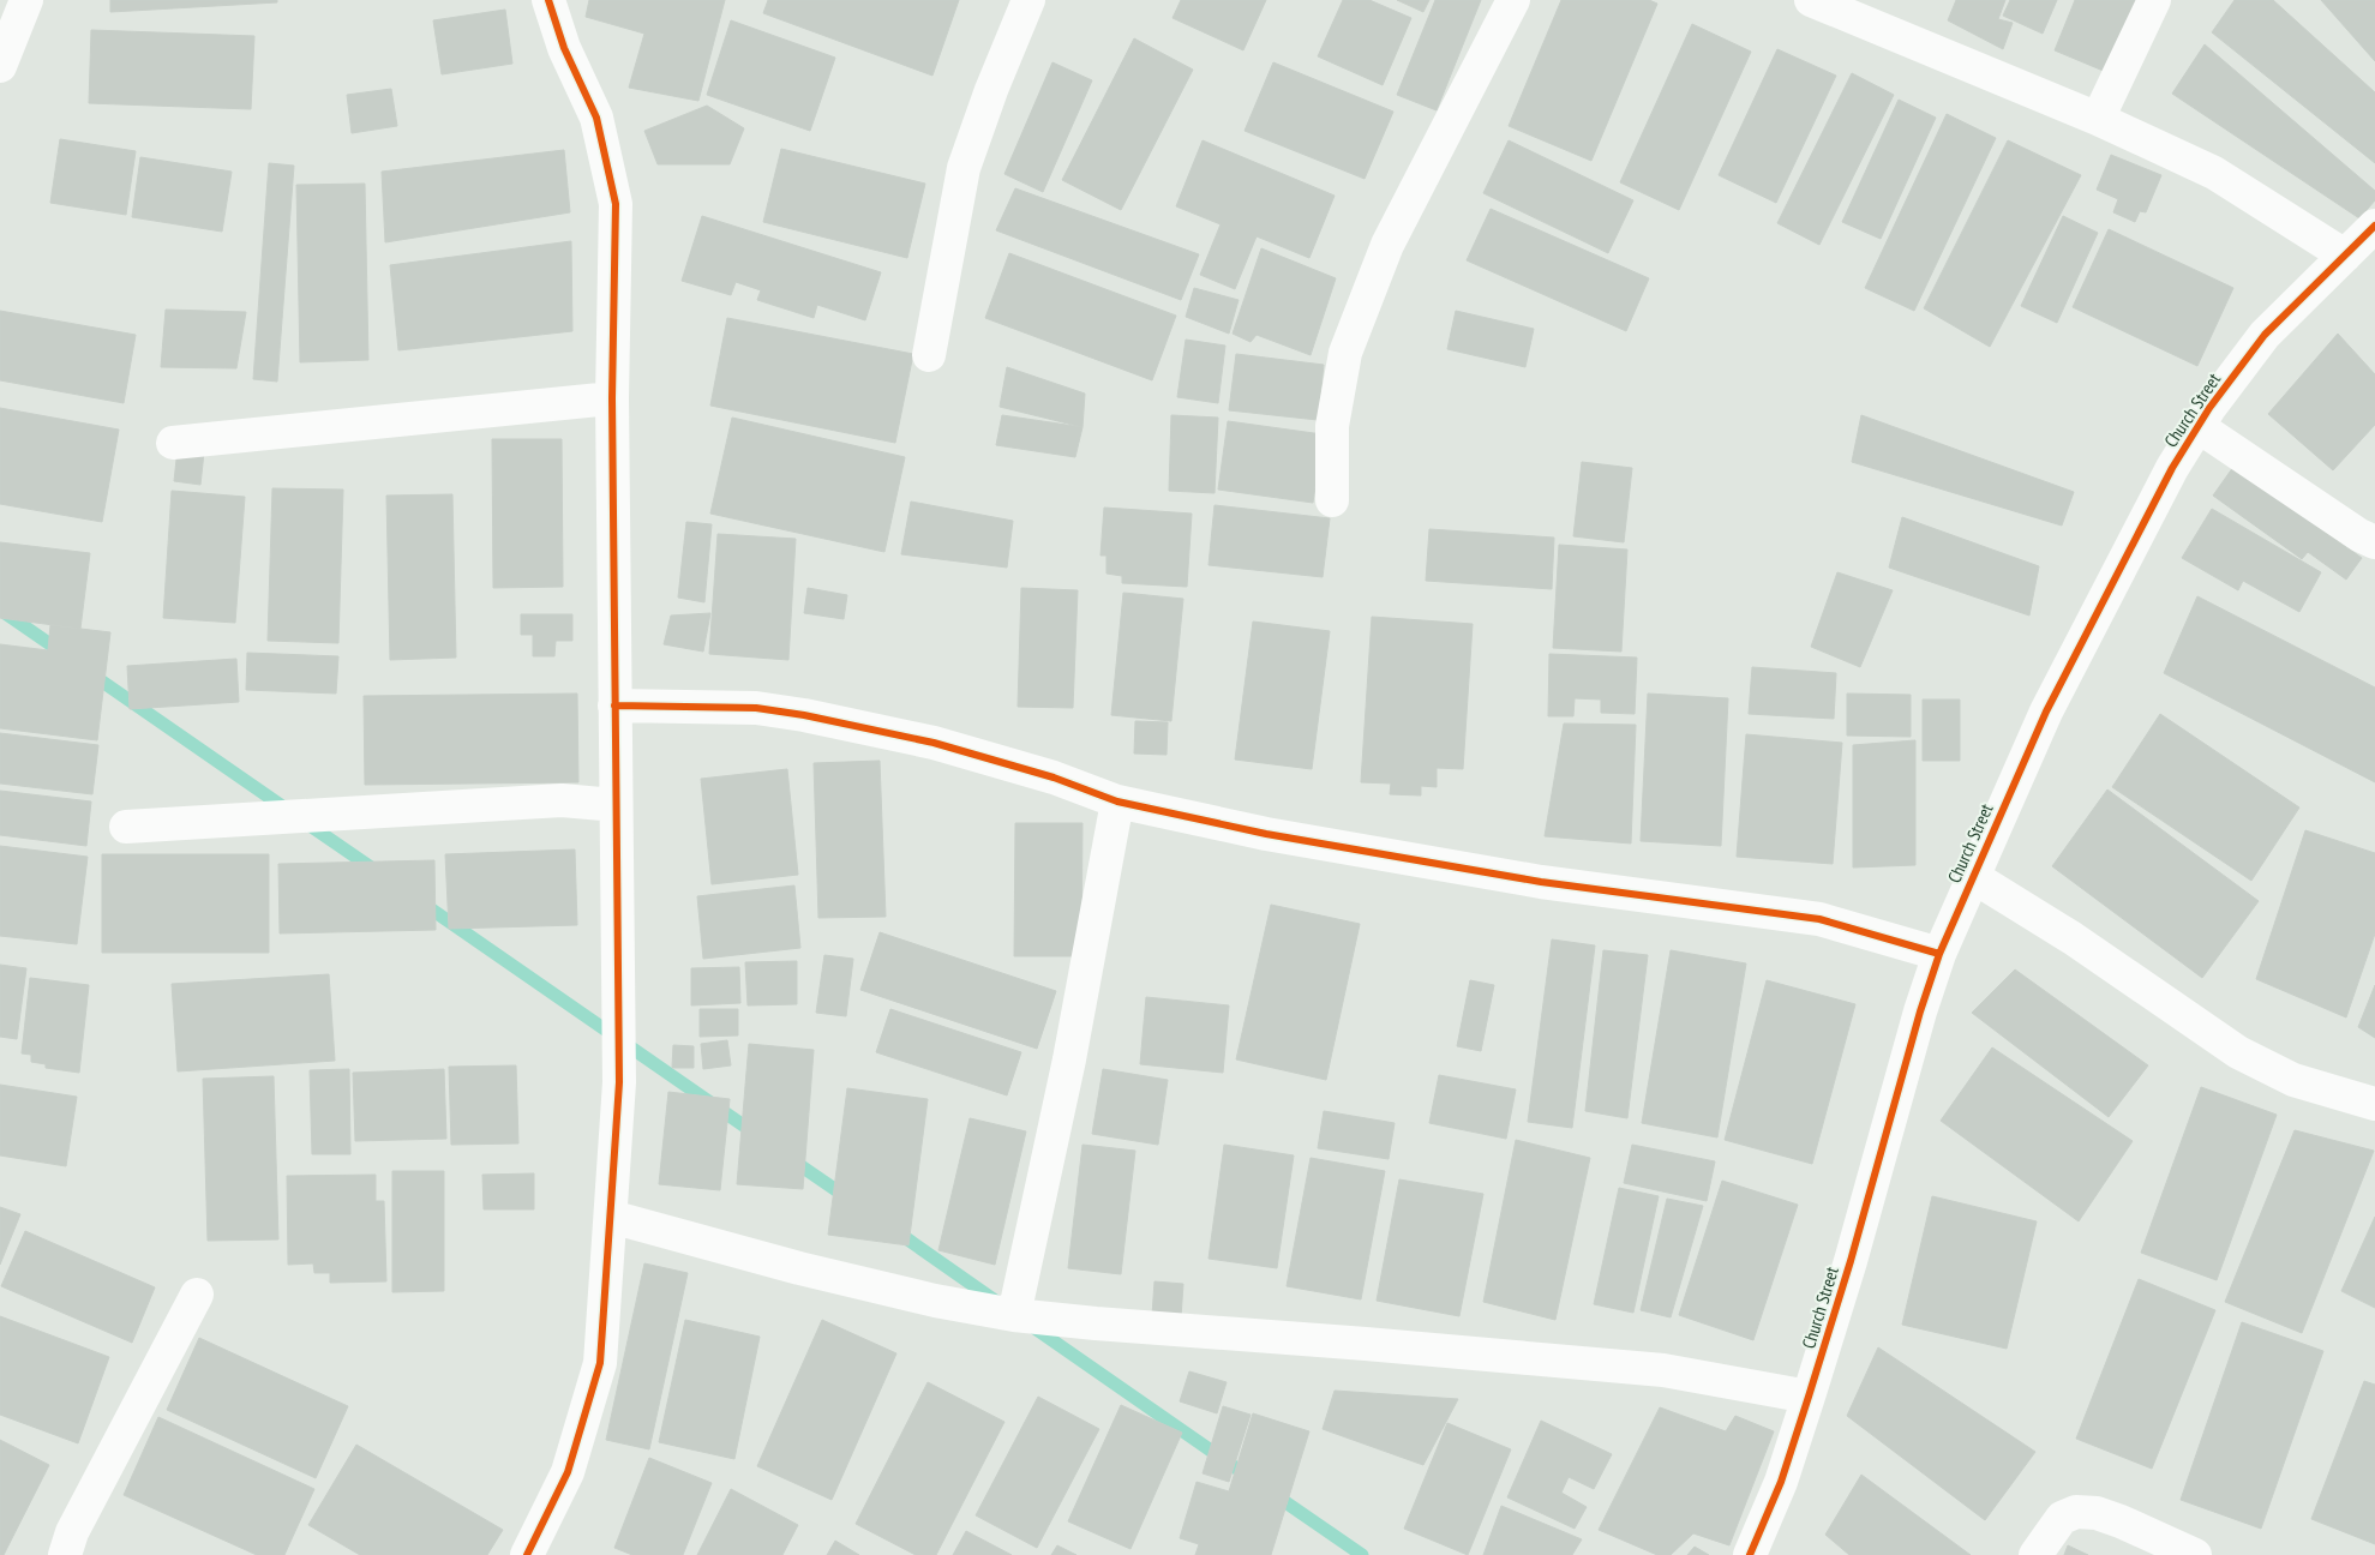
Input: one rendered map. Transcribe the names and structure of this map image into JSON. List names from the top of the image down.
{
  "streets": {
    "street": ["Church Street"]
  }
}
